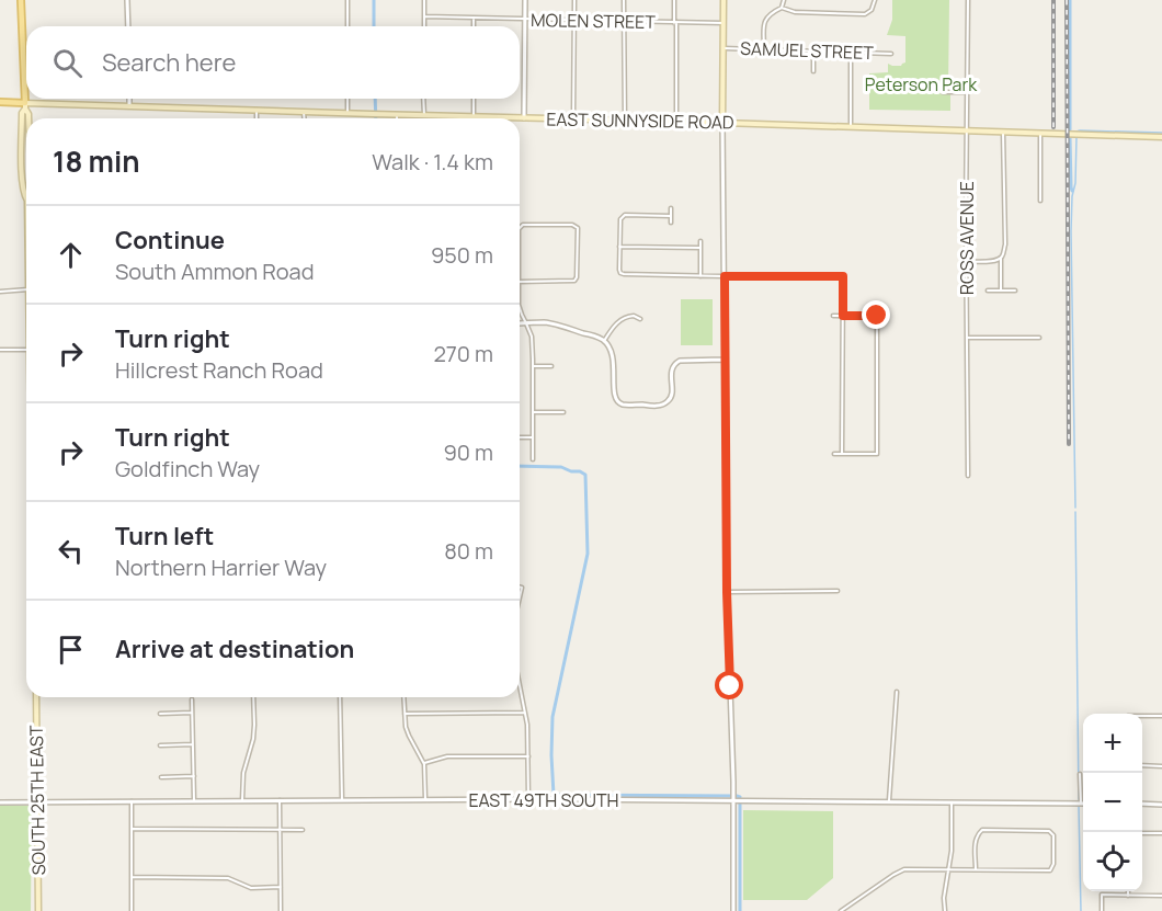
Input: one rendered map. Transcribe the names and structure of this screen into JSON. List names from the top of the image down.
{
  "streets": {
    "main road": ["EAST SUNNYSIDE ROAD", "SOUTH 25TH EAST"],
    "street": [
      "MOLEN STREET",
      "SAMUEL STREET",
      "ROSS AVENUE",
      "EAST 49TH SOUTH"
    ]
  },
  "crossings": [
    ["EAST SUNNYSIDE ROAD", "ROSS AVENUE"],
    ["SOUTH 25TH EAST", "EAST 49TH SOUTH"]
  ],
  "parks": ["Peterson Park"],
  "page": {
    "search": "Search here",
    "heading": ["18 min", "Walk · 1.4 km"],
    "list": [
      ["Continue", "South Ammon Road", "950 m"],
      ["Turn right", "Hillcrest Ranch Road", "270 m"],
      ["Turn right", "Goldfinch Way", "90 m"],
      ["Turn left", "Northern Harrier Way", "80 m"],
      "Arrive at destination"
    ],
    "map_buttons": ["+", "−"]
  }
}
